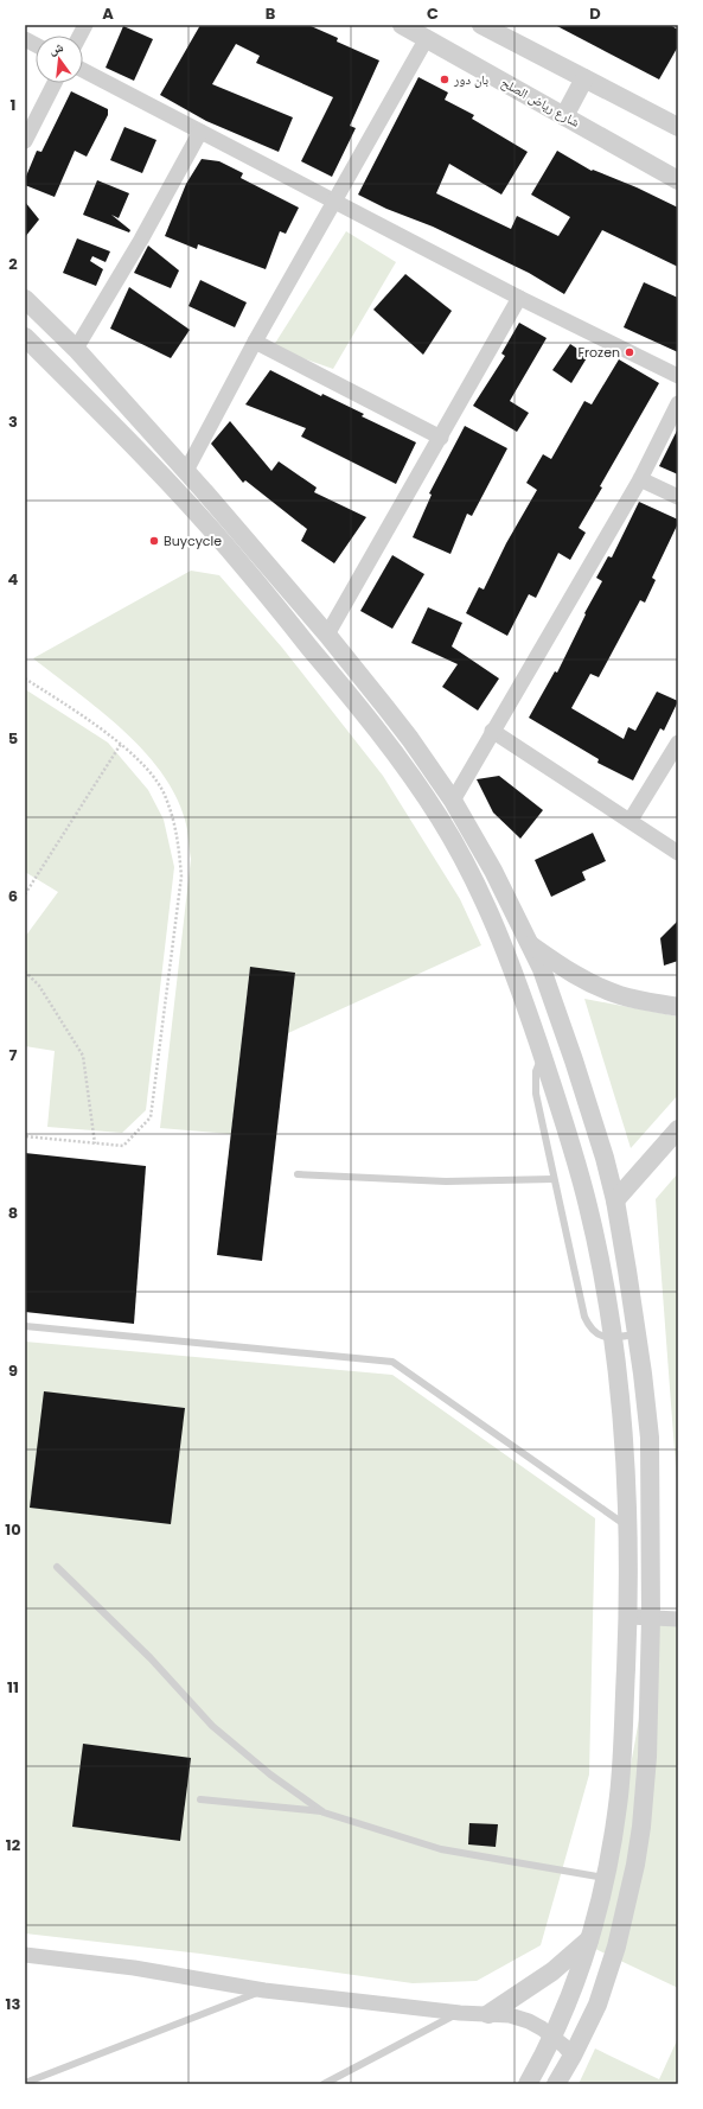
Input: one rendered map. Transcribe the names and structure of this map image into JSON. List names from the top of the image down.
{
  "streets": {
    "street": ["شارع رياض الصلح"]
  },
  "places": ["بان دور", "Frozen", "Buycycle"],
  "north": "top",
  "grid": {
    "columns": [
      "A",
      "B",
      "C",
      "D"
    ],
    "rows": [
      "1",
      "2",
      "3",
      "4",
      "5",
      "6",
      "7",
      "8",
      "9",
      "10",
      "11",
      "12",
      "13"
    ]
  }
}
